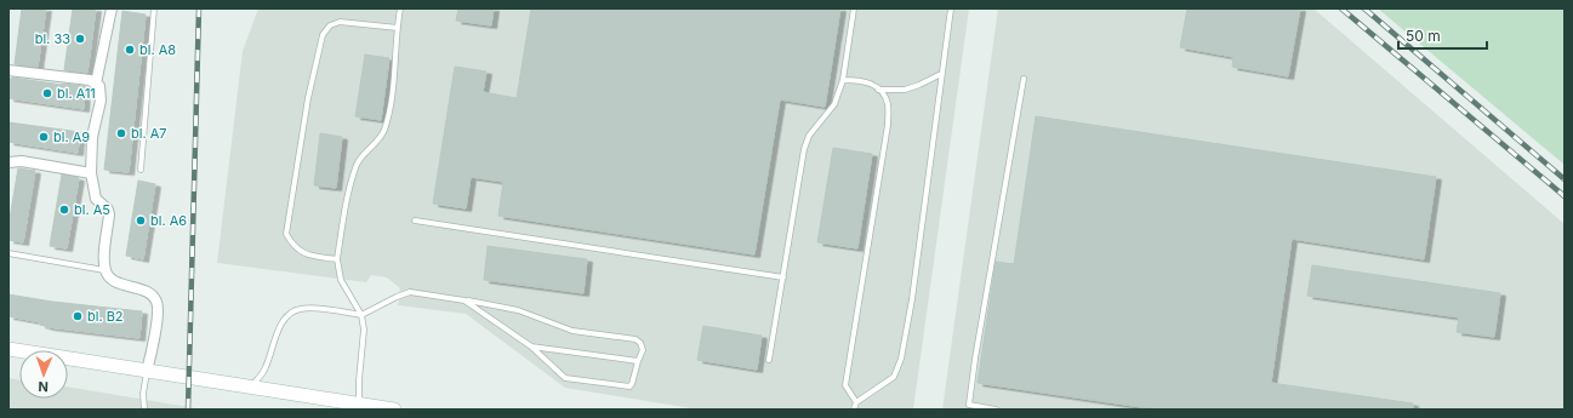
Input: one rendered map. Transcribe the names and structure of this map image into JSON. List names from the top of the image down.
{
  "places": [
    "bl. 33",
    "bl. A8",
    "bl. A11",
    "bl. A7",
    "bl. A9",
    "bl. A5",
    "bl. A6",
    "bl. B2"
  ],
  "scale_bar": "50 m",
  "north": "bottom"
}
